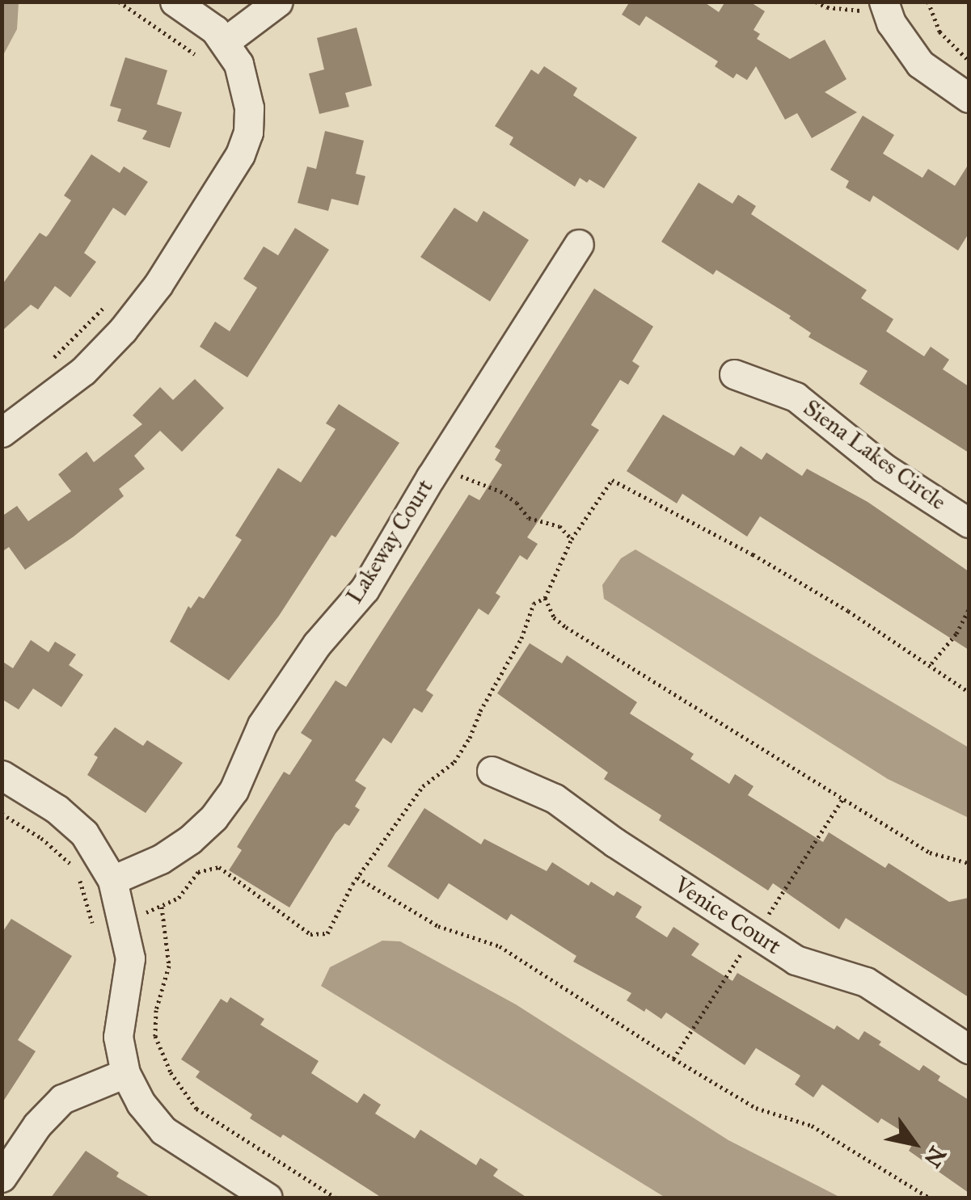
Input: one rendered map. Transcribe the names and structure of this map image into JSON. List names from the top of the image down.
{
  "streets": {
    "street": ["Siena Lakes Circle", "Lakeway Court", "Venice Court"]
  },
  "north": "bottom right"
}
